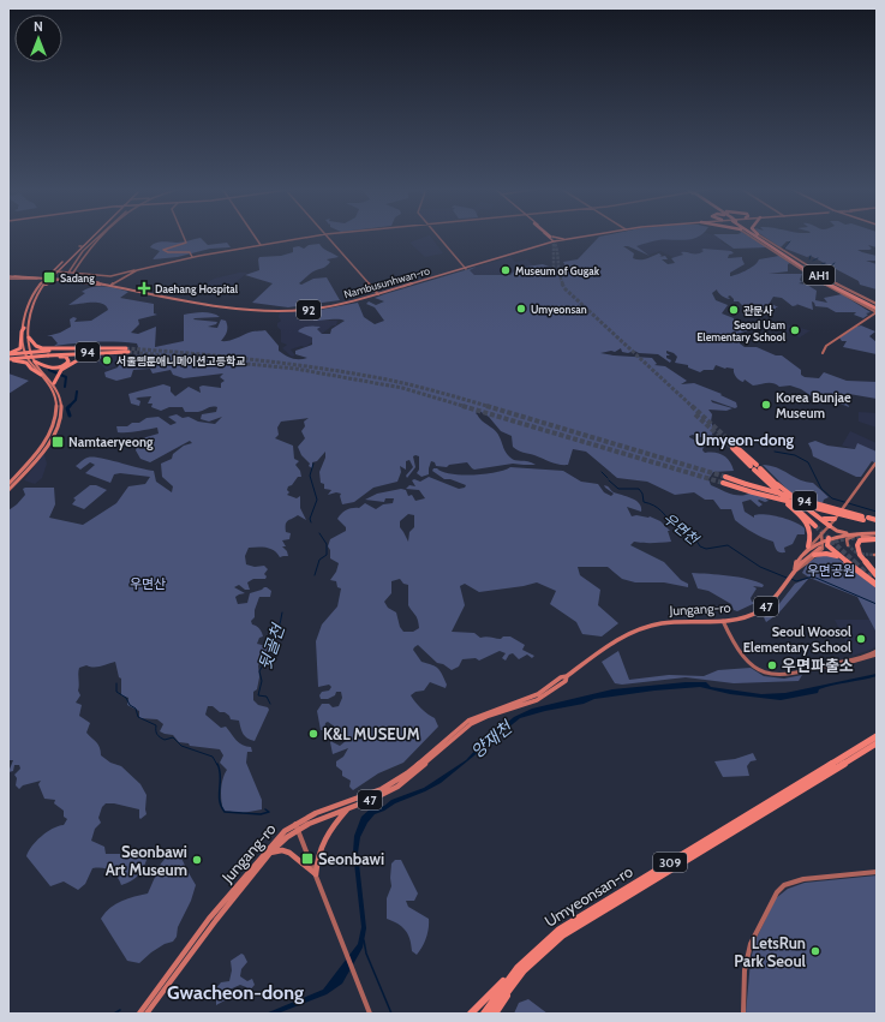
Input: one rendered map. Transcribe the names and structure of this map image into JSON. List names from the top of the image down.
{
  "streets": {
    "highway": [
      "AH1",
      "94",
      "309",
      "Umyeonsan-ro"
    ],
    "main road": [
      "Nambusunhwan-ro",
      "92",
      "47",
      "Jungang-ro"
    ]
  },
  "crossings": [
    ["47", "Jungang-ro"]
  ],
  "districts": ["Umyeon-dong", "Gwacheon-dong"],
  "water": ["우면천", "뒷골천", "양재천"],
  "parks": ["우면공원", "우면산"],
  "places": {
    "other": [
      "Museum of Gugak",
      "Umyeonsan",
      "관문사",
      "Seoul Uam Elementary School",
      "서울웹툰애니메이션고등학교",
      "Korea Bunjae Museum",
      "Seoul Woosol Elementary School",
      "우면파출소",
      "K&L MUSEUM",
      "Seonbawi Art Museum",
      "LetsRun Park Seoul"
    ],
    "transit": ["Sadang", "Namtaeryeong", "Seonbawi"],
    "health": ["Daehang Hospital"]
  },
  "north": "top"
}
